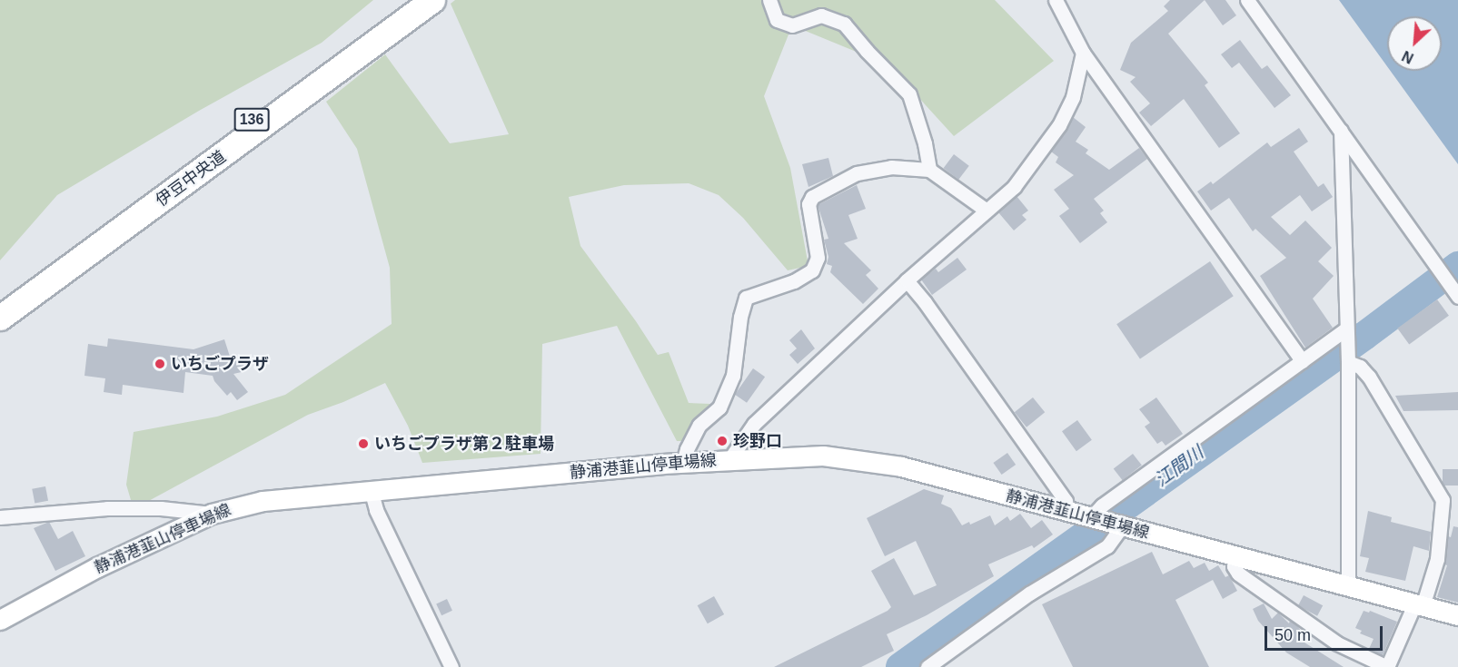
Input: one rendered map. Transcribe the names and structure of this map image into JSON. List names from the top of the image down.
{
  "streets": {
    "highway": ["136", "伊豆中央道"],
    "main road": ["静浦港韮山停車場線"]
  },
  "water": ["江間川"],
  "places": ["いちごプラザ", "珍野口", "いちごプラザ第２駐車場"],
  "scale_bar": "50 m",
  "north": "bottom left"
}
